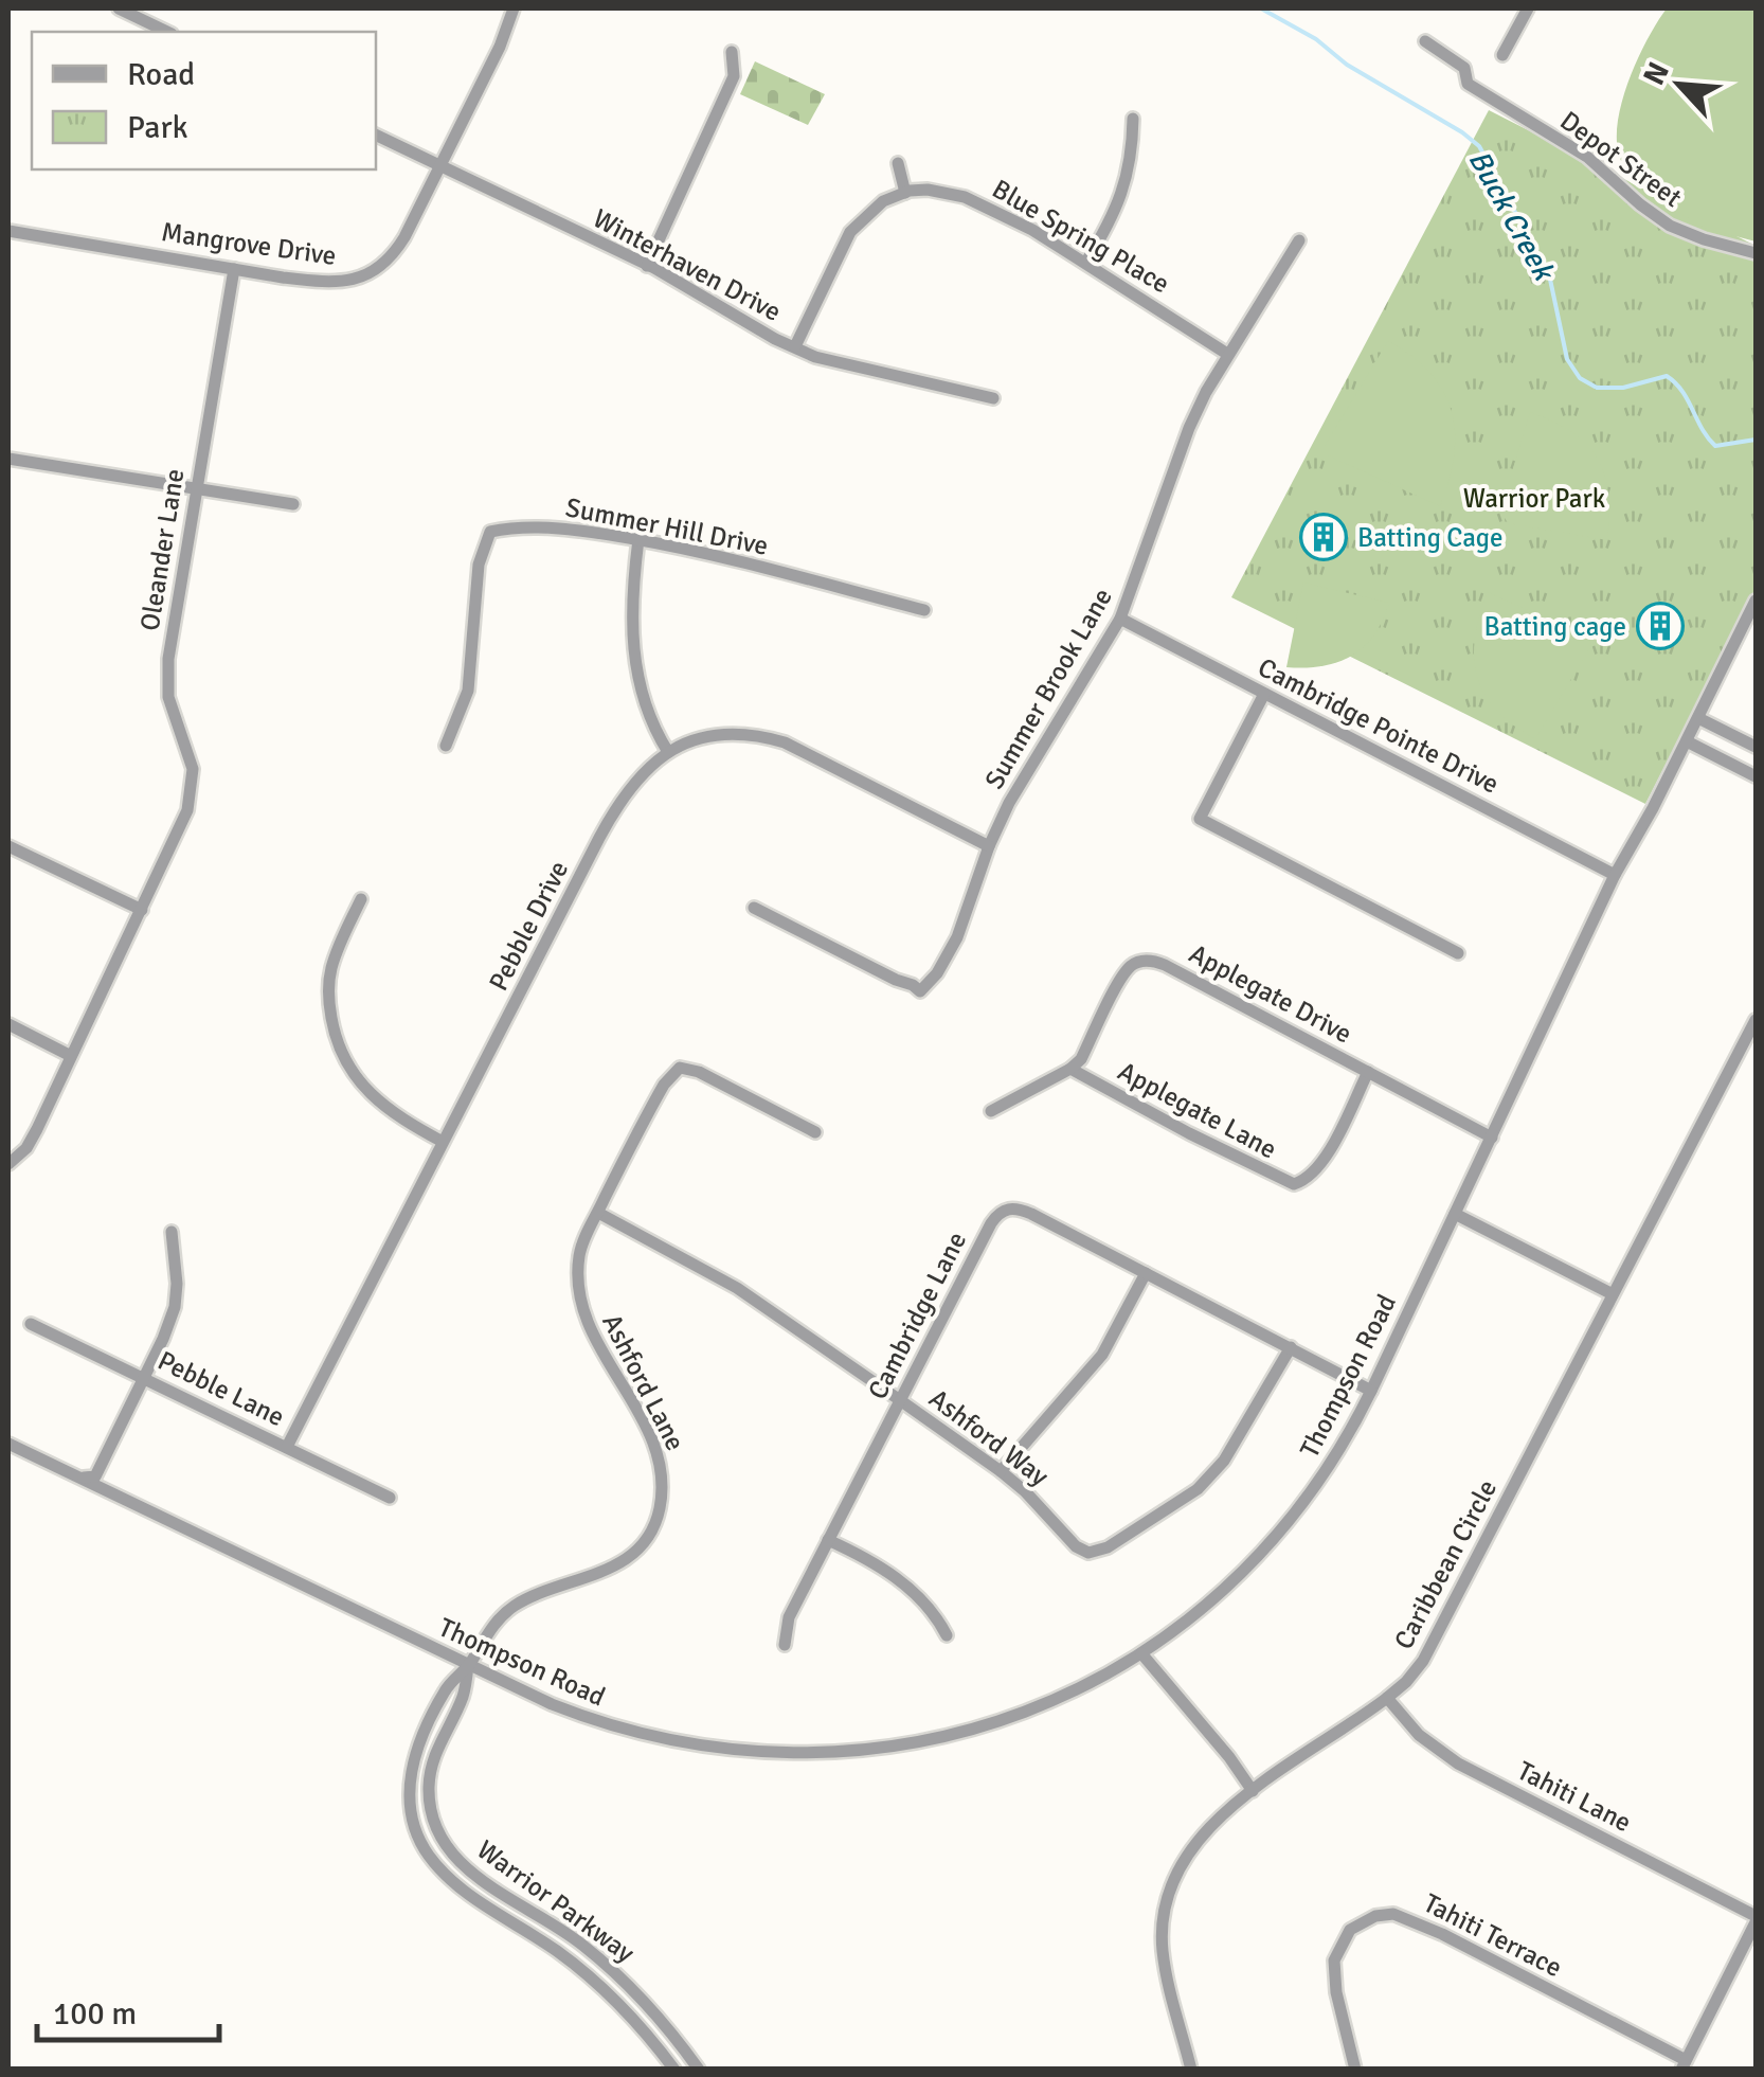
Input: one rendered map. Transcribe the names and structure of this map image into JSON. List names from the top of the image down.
{
  "streets": {
    "street": [
      "Depot Street",
      "Blue Spring Place",
      "Mangrove Drive",
      "Winterhaven Drive",
      "Summer Hill Drive",
      "Oleander Lane",
      "Summer Brook Lane",
      "Cambridge Pointe Drive",
      "Pebble Drive",
      "Applegate Drive",
      "Applegate Lane",
      "Cambridge Lane",
      "Thompson Road",
      "Ashford Lane",
      "Pebble Lane",
      "Ashford Way",
      "Caribbean Circle",
      "Tahiti Lane",
      "Warrior Parkway",
      "Tahiti Terrace"
    ]
  },
  "crossings": [
    ["Blue Spring Place", "Summer Brook Lane"],
    ["Mangrove Drive", "Winterhaven Drive"],
    ["Mangrove Drive", "Oleander Lane"],
    ["Summer Brook Lane", "Cambridge Pointe Drive"],
    ["Summer Brook Lane", "Pebble Drive"],
    ["Cambridge Pointe Drive", "Thompson Road"],
    ["Pebble Drive", "Pebble Lane"],
    ["Applegate Drive", "Applegate Lane"],
    ["Applegate Drive", "Thompson Road"],
    ["Cambridge Lane", "Thompson Road"],
    ["Cambridge Lane", "Ashford Way"],
    ["Thompson Road", "Ashford Lane"],
    ["Thompson Road", "Warrior Parkway"],
    ["Ashford Lane", "Ashford Way"],
    ["Ashford Lane", "Warrior Parkway"],
    ["Caribbean Circle", "Tahiti Lane"],
    ["Tahiti Lane", "Tahiti Terrace"]
  ],
  "water": ["Buck Creek"],
  "parks": ["Warrior Park"],
  "places": {
    "building": ["Batting Cage", "Batting cage"]
  },
  "legend": ["Road", "Park"],
  "scale_bar": "100 m",
  "north": "top left"
}
